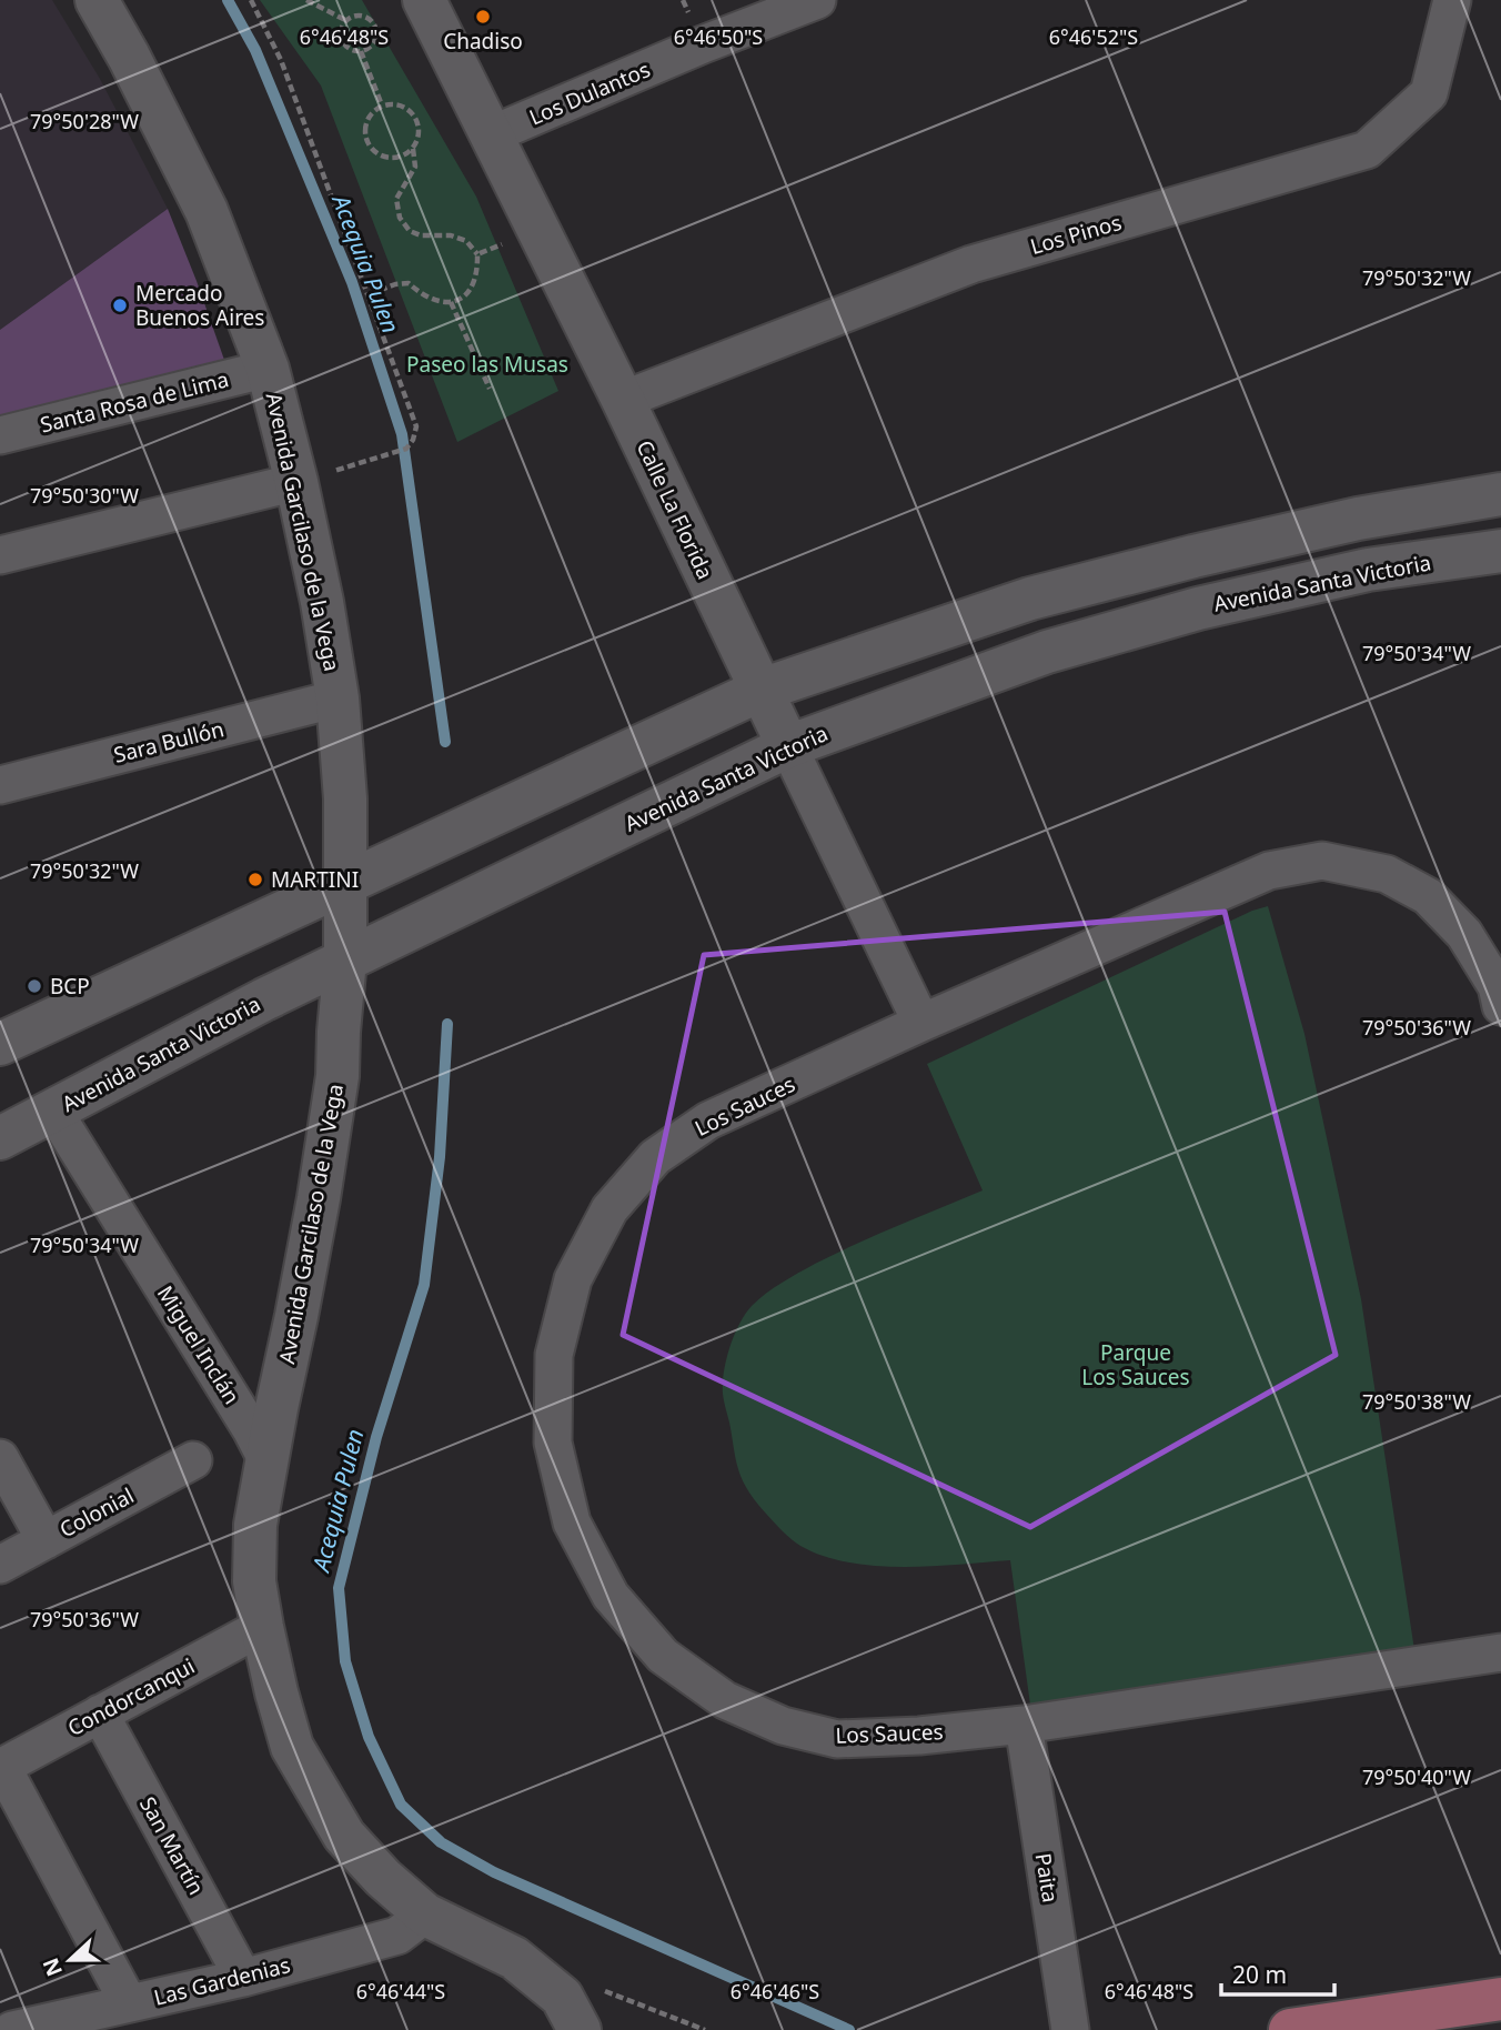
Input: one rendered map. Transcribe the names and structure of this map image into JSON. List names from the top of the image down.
{
  "streets": {
    "main road": ["Calle La Florida", "Avenida Garcilaso de la Vega", "Avenida Santa Victoria"],
    "street": [
      "Los Dulantos",
      "Los Pinos",
      "Santa Rosa de Lima",
      "Sara Bullón",
      "Los Sauces",
      "Miguel Inclán",
      "Colonial",
      "Condorcanqui",
      "San Martín",
      "Paita",
      "Las Gardenias"
    ]
  },
  "crossings": [
    ["Los Dulantos", "Calle La Florida"],
    ["Los Pinos", "Calle La Florida"],
    ["Santa Rosa de Lima", "Avenida Garcilaso de la Vega"],
    ["Calle La Florida", "Avenida Santa Victoria"],
    ["Calle La Florida", "Los Sauces"],
    ["Avenida Garcilaso de la Vega", "Avenida Santa Victoria"],
    ["Avenida Garcilaso de la Vega", "Sara Bullón"],
    ["Avenida Garcilaso de la Vega", "Miguel Inclán"],
    ["Avenida Garcilaso de la Vega", "Condorcanqui"],
    ["Avenida Garcilaso de la Vega", "Las Gardenias"],
    ["Avenida Santa Victoria", "Miguel Inclán"],
    ["Los Sauces", "Paita"],
    ["Condorcanqui", "San Martín"],
    ["San Martín", "Las Gardenias"]
  ],
  "water": ["Acequia Pulen"],
  "parks": ["Paseo las Musas", "Parque Los Sauces"],
  "places": [
    "Chadiso",
    "Mercado Buenos Aires",
    "MARTINI",
    "BCP"
  ],
  "scale_bar": "20 m",
  "north": "left",
  "coordinates": [
    "6°46'52\"S",
    "6°46'48\"S",
    "6°46'50\"S",
    "79°50'28\"W",
    "79°50'32\"W",
    "79°50'30\"W",
    "79°50'34\"W",
    "79°50'36\"W",
    "79°50'38\"W",
    "79°50'40\"W",
    "6°46'44\"S",
    "6°46'46\"S"
  ]
}
